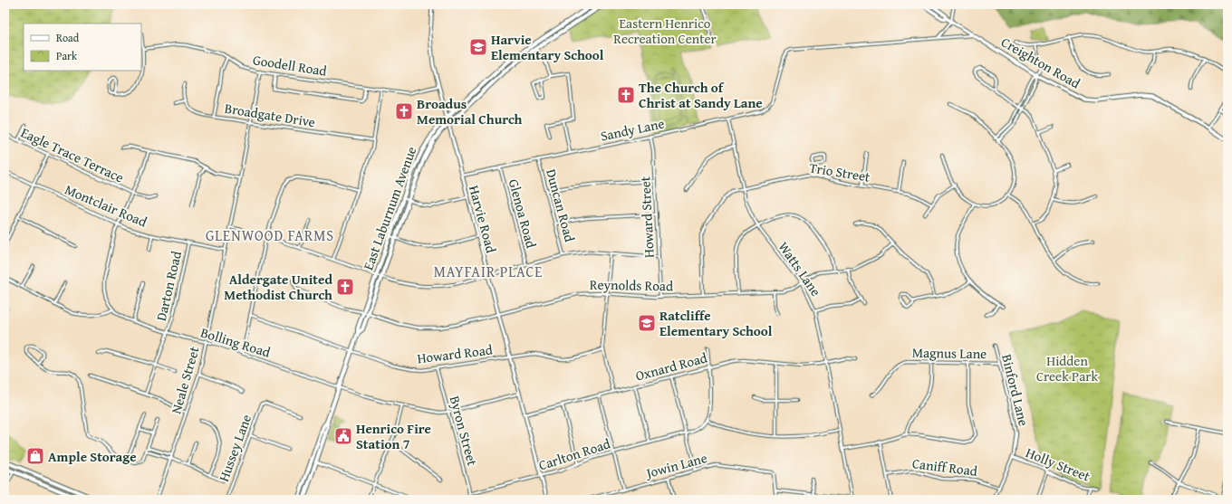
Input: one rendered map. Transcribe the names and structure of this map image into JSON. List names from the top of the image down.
{
  "streets": {
    "main road": ["Creighton Road", "East Laburnum Avenue"],
    "street": [
      "Goodell Road",
      "Broadgate Drive",
      "Sandy Lane",
      "Eagle Trace Terrace",
      "Trio Street",
      "Montclair Road",
      "Duncan Road",
      "Glenoa Road",
      "Howard Street",
      "Harvie Road",
      "Watts Lane",
      "Reynolds Road",
      "Darton Road",
      "Bolling Road",
      "Magnus Lane",
      "Howard Road",
      "Oxnard Road",
      "Neale Street",
      "Binford Lane",
      "Byron Street",
      "Hussey Lane",
      "Carlton Road",
      "Holly Street",
      "Jowin Lane",
      "Caniff Road"
    ]
  },
  "crossings": [
    ["Creighton Road", "Sandy Lane"],
    ["Goodell Road", "Harvie Road"],
    ["Goodell Road", "Neale Street"],
    ["Broadgate Drive", "Neale Street"],
    ["Sandy Lane", "Duncan Road"],
    ["Sandy Lane", "Glenoa Road"],
    ["Sandy Lane", "Howard Street"],
    ["Sandy Lane", "Harvie Road"],
    ["Sandy Lane", "Watts Lane"],
    ["Trio Street", "Watts Lane"],
    ["Trio Street", "Reynolds Road"],
    ["Montclair Road", "Darton Road"],
    ["Montclair Road", "Neale Street"],
    ["East Laburnum Avenue", "Harvie Road"],
    ["East Laburnum Avenue", "Reynolds Road"],
    ["East Laburnum Avenue", "Bolling Road"],
    ["East Laburnum Avenue", "Howard Road"],
    ["Howard Street", "Reynolds Road"],
    ["Harvie Road", "Reynolds Road"],
    ["Harvie Road", "Bolling Road"],
    ["Harvie Road", "Howard Road"],
    ["Harvie Road", "Oxnard Road"],
    ["Harvie Road", "Carlton Road"],
    ["Watts Lane", "Reynolds Road"],
    ["Watts Lane", "Oxnard Road"],
    ["Darton Road", "Bolling Road"],
    ["Bolling Road", "Neale Street"],
    ["Bolling Road", "Byron Street"],
    ["Magnus Lane", "Binford Lane"],
    ["Howard Road", "Byron Street"],
    ["Binford Lane", "Holly Street"],
    ["Binford Lane", "Caniff Road"],
    ["Byron Street", "Carlton Road"]
  ],
  "districts": ["GLENWOOD FARMS", "MAYFAIR PLACE"],
  "parks": ["Eastern Henrico Recreation Center", "Hidden Creek Park"],
  "places": {
    "school or university": ["Harvie Elementary School", "Ratcliffe Elementary School"],
    "church": ["The Church of Christ at Sandy Lane", "Broadus Memorial Church", "Aldergate United Methodist Church"],
    "public building": ["Henrico Fire Station 7"],
    "shop": ["Ample Storage"]
  },
  "legend": ["Road", "Park"]
}
